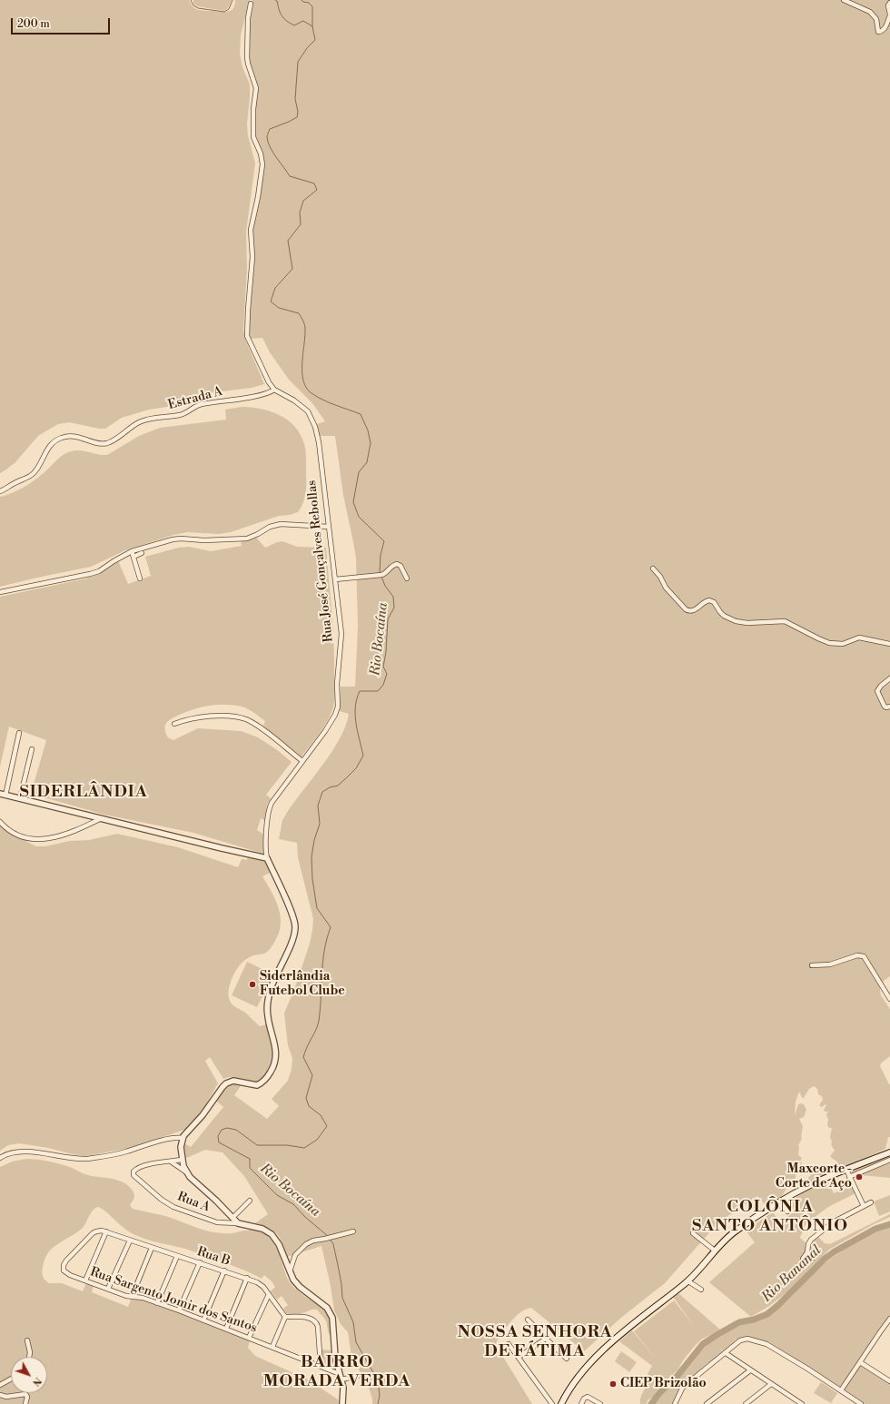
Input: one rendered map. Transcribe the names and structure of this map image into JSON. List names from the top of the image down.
{
  "streets": {
    "street": [
      "Estrada A",
      "Rua José Gonçalves Rebollas",
      "Rua A",
      "Rua B",
      "Rua Sargento Jomir dos Santos"
    ]
  },
  "crossings": [
    ["Estrada A", "Rua José Gonçalves Rebollas"],
    ["Rua B", "Rua Sargento Jomir dos Santos"]
  ],
  "districts": [
    "SIDERLÂNDIA",
    "COLÔNIA SANTO ANTÔNIO",
    "NOSSA SENHORA DE FÁTIMA",
    "BAIRRO MORADA VERDA"
  ],
  "water": ["Rio Bocaína", "Rio Bananal"],
  "places": ["Siderlândia Futebol Clube", "Maxcorte - Corte de Aço", "CIEP Brizolão"],
  "scale_bar": "200 m",
  "north": "bottom right"
}
